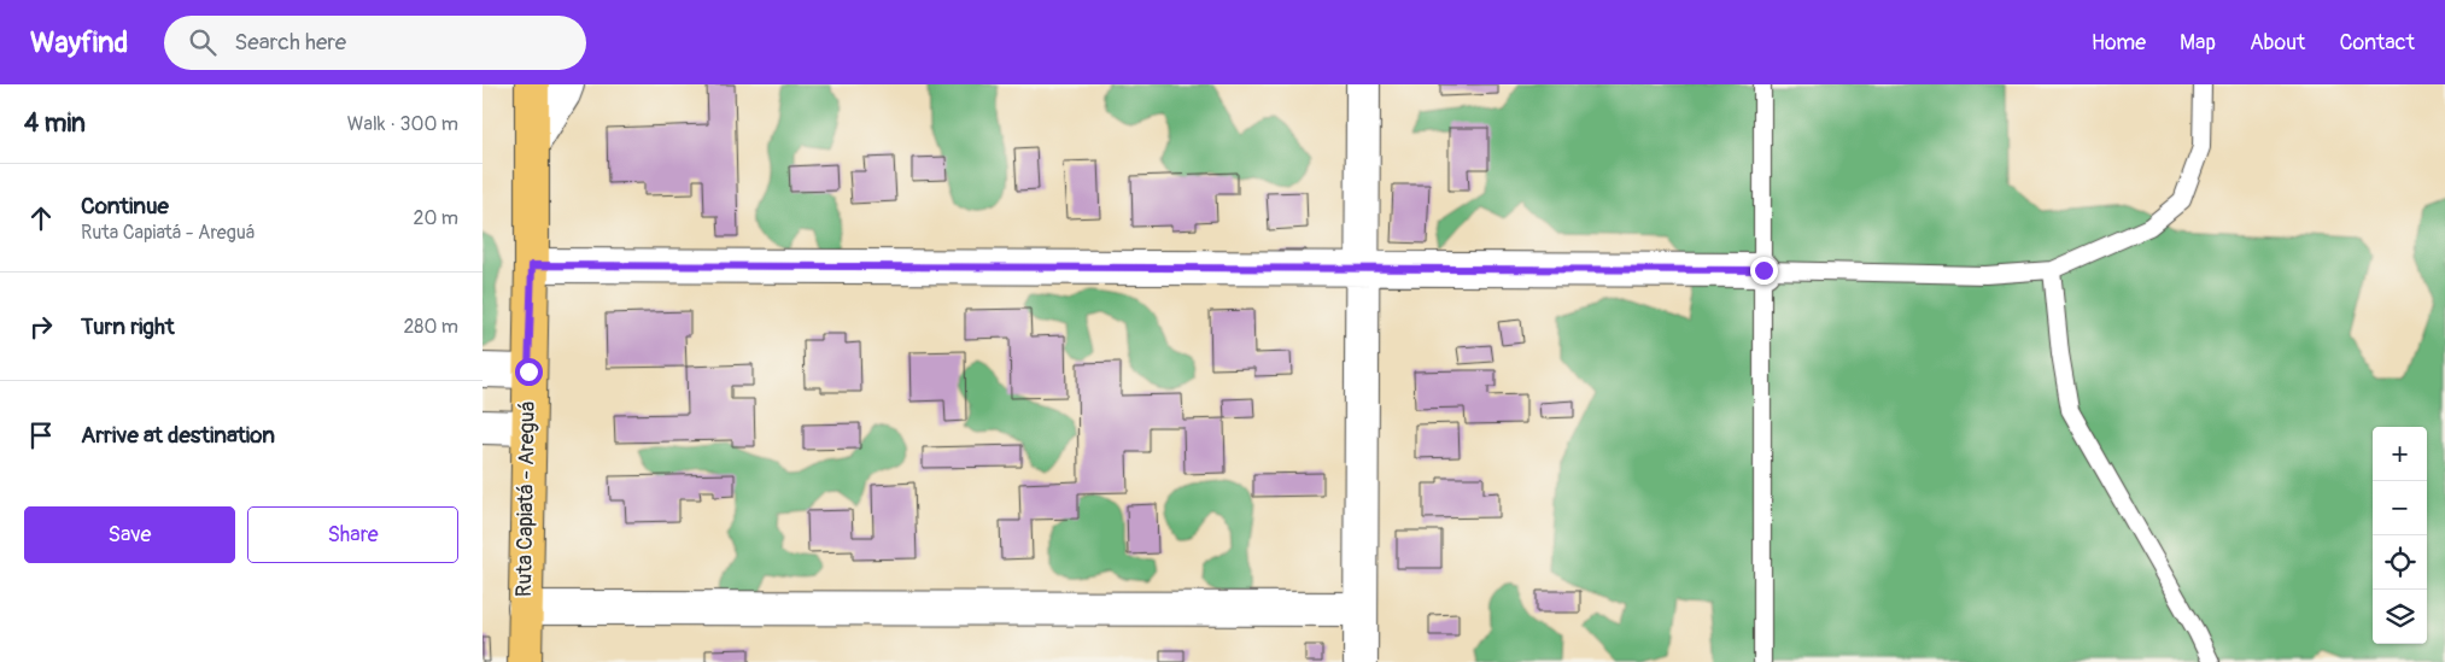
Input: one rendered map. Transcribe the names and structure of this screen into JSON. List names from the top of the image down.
{
  "streets": {
    "main road": ["Ruta Capiatá - Areguá"]
  },
  "page": {
    "header": "Wayfind",
    "search": "Search here",
    "nav": [
      "Home",
      "Map",
      "About",
      "Contact"
    ],
    "heading": ["4 min", "Walk · 300 m"],
    "list": [
      ["Continue", "Ruta Capiatá - Areguá", "20 m"],
      ["Turn right", "280 m"],
      "Arrive at destination"
    ],
    "map_buttons": ["+", "−"],
    "buttons": ["Save", "Share"]
  }
}
